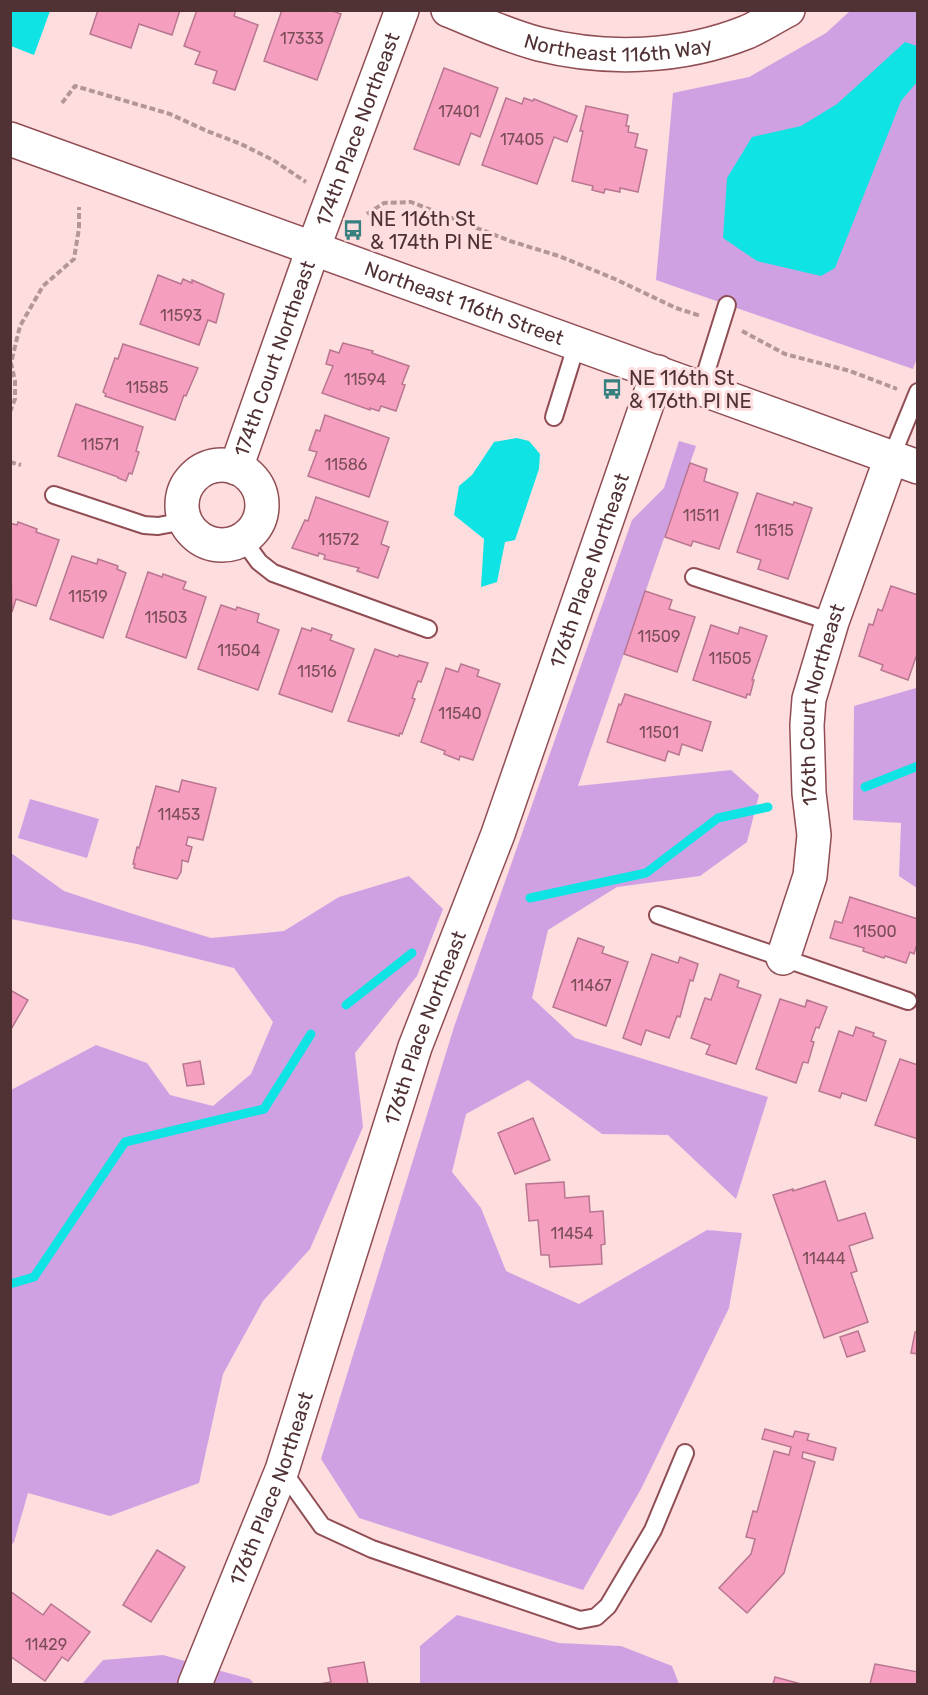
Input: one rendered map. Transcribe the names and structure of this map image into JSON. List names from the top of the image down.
{
  "streets": {
    "street": [
      "Northeast 116th Way",
      "174th Place Northeast",
      "Northeast 116th Street",
      "174th Court Northeast",
      "176th Place Northeast",
      "176th Court Northeast"
    ]
  },
  "crossings": [
    ["174th Place Northeast", "Northeast 116th Street"],
    ["174th Place Northeast", "174th Court Northeast"],
    ["Northeast 116th Street", "174th Court Northeast"],
    ["Northeast 116th Street", "176th Place Northeast"],
    ["Northeast 116th Street", "176th Court Northeast"]
  ],
  "places": {
    "bus stop": ["NE 116th St & 174th Pl NE", "NE 116th St & 176th Pl NE"]
  },
  "house_numbers": [
    "17333",
    "17401",
    "17405",
    "11593",
    "11594",
    "11585",
    "11571",
    "11586",
    "11511",
    "11515",
    "11572",
    "11519",
    "11503",
    "11509",
    "11504",
    "11505",
    "11516",
    "11540",
    "11501",
    "11453",
    "11500",
    "11467",
    "11454",
    "11444",
    "11429"
  ]
}
